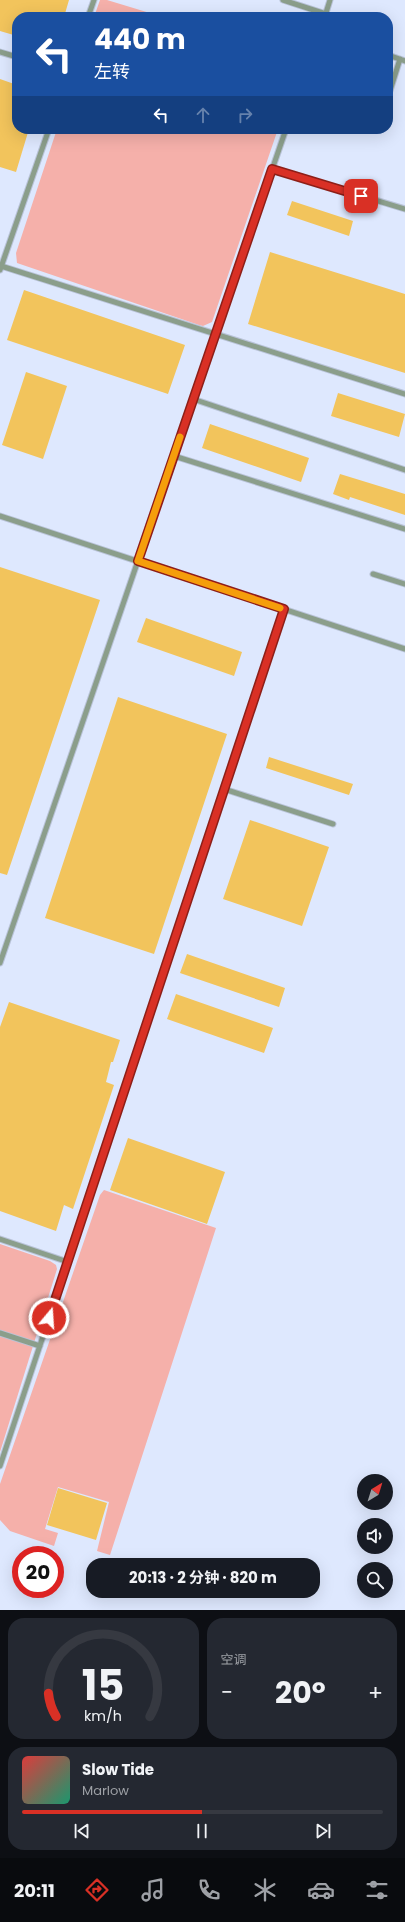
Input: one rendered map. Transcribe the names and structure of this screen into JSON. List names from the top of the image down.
{
  "north": "top right",
  "page": {
    "turn": ["440 m", "左转"],
    "limit": "20",
    "trip": "20:13 · 2 分钟 · 820 m",
    "tile": "空调",
    "heat": ["−", "20°", "+"],
    "song": ["Slow Tide", "Marlow"],
    "tabs": "20:11",
    "gauge": ["15", "km/h"]
  }
}
